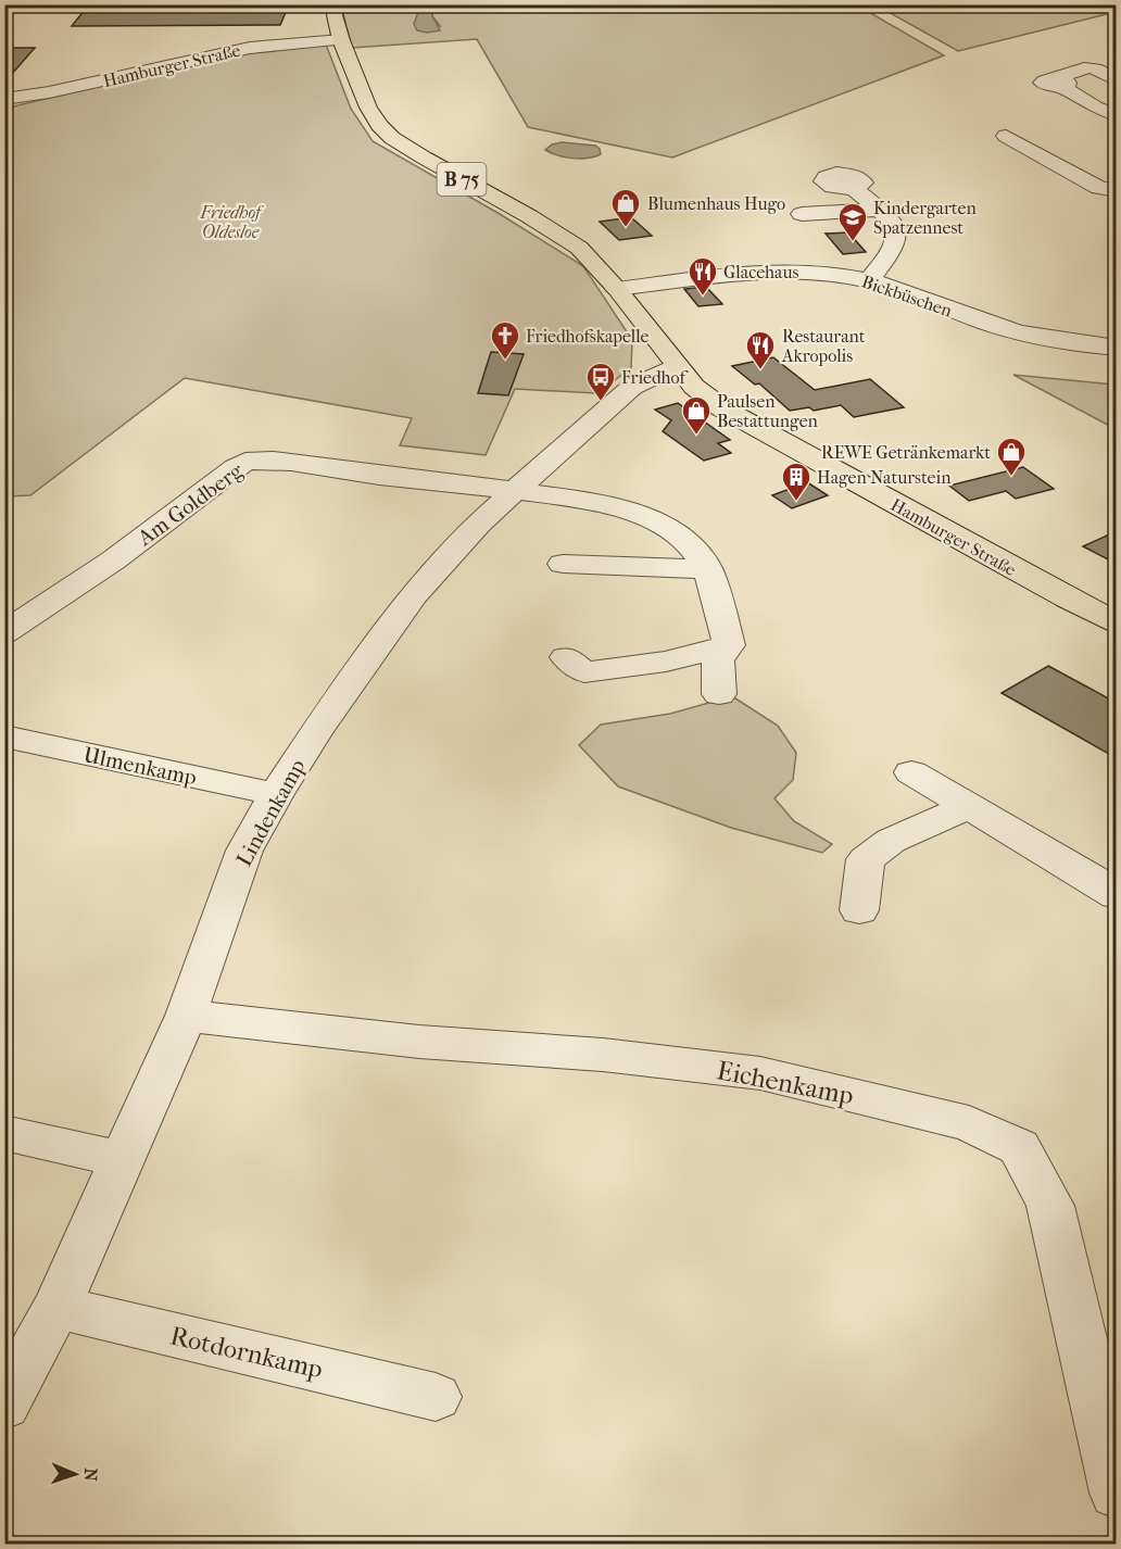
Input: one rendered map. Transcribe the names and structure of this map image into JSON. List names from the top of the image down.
{
  "streets": {
    "main road": ["Hamburger Straße", "B 75"],
    "street": [
      "Bickbüschen",
      "Am Goldberg",
      "Ulmenkamp",
      "Lindenkamp",
      "Eichenkamp",
      "Rotdornkamp"
    ]
  },
  "crossings": [
    ["Hamburger Straße", "Bickbüschen"],
    ["Hamburger Straße", "Lindenkamp"],
    ["Am Goldberg", "Lindenkamp"],
    ["Ulmenkamp", "Lindenkamp"],
    ["Lindenkamp", "Eichenkamp"],
    ["Lindenkamp", "Rotdornkamp"]
  ],
  "parks": ["Friedhof Oldesloe"],
  "places": {
    "shop": ["Blumenhaus Hugo", "Paulsen Bestattungen", "REWE Getränkemarkt"],
    "school or university": ["Kindergarten Spatzennest"],
    "restaurant": ["Glacehaus", "Restaurant Akropolis"],
    "church": ["Friedhofskapelle"],
    "bus stop": ["Friedhof"],
    "building": ["Hagen Naturstein"]
  },
  "north": "right"
}
